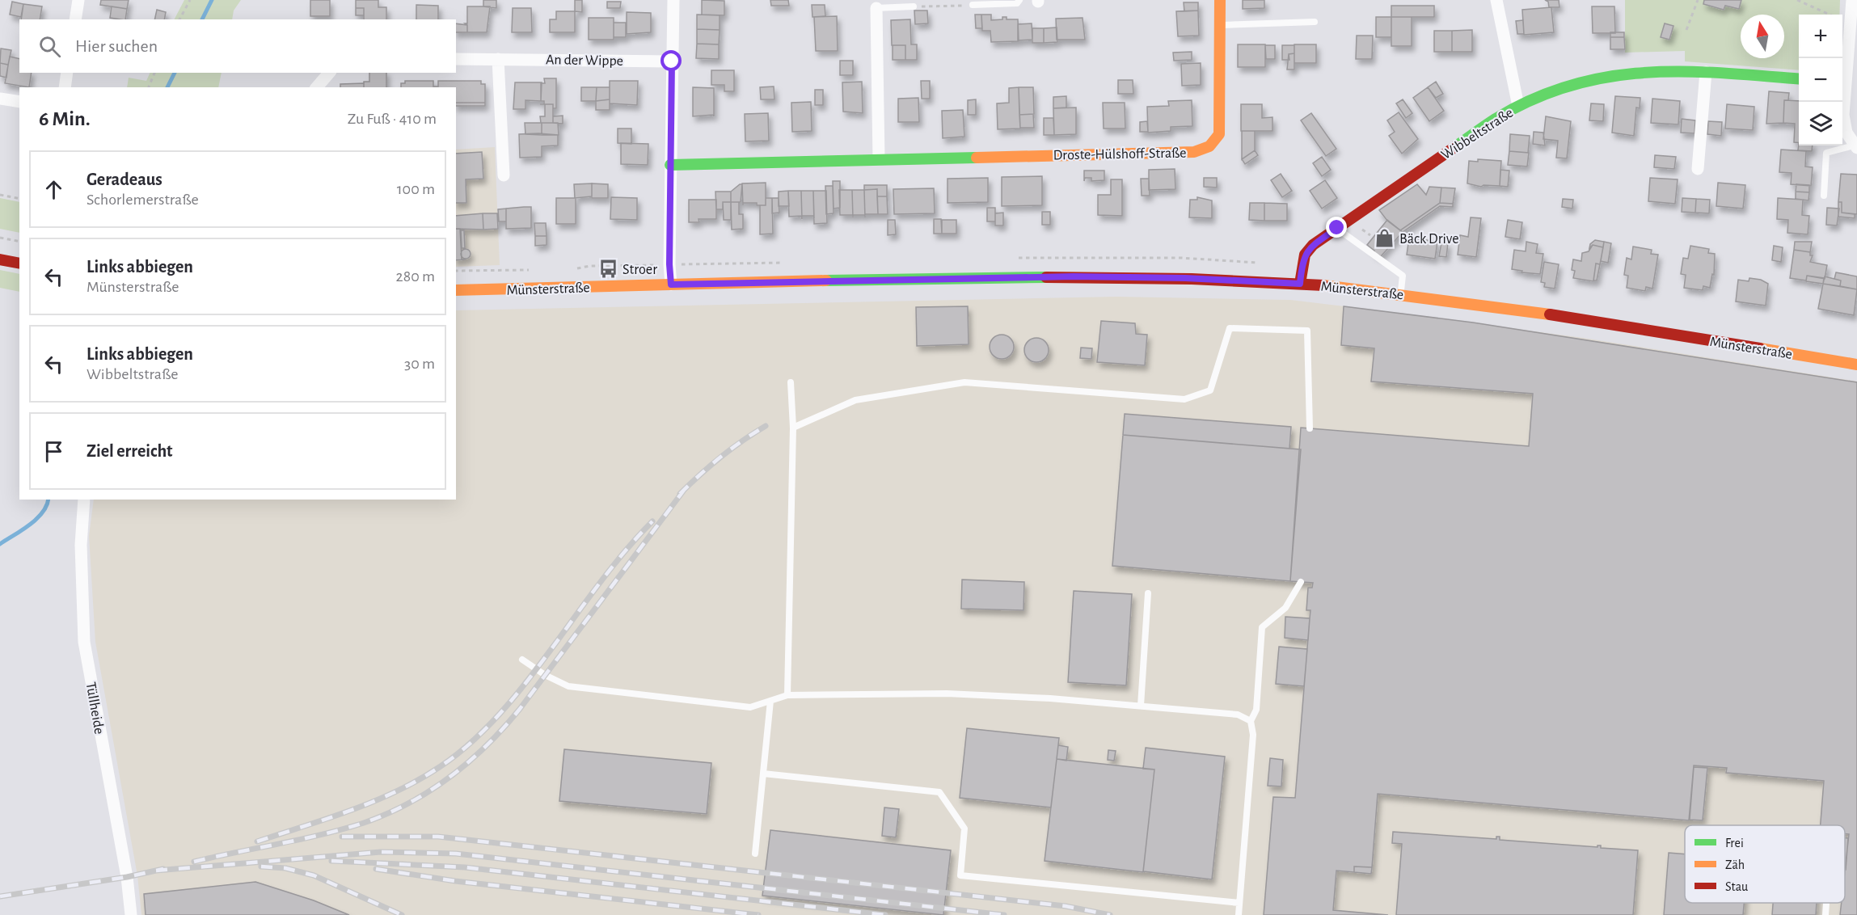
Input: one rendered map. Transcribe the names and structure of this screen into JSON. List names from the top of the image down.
{
  "streets": {
    "main road": ["Wibbeltstraße", "Droste-Hülshoff-Straße", "Münsterstraße"],
    "street": ["An der Wippe", "Tüllheide"]
  },
  "crossings": [
    ["Wibbeltstraße", "Münsterstraße"]
  ],
  "places": {
    "shop": ["Bäck Drive"],
    "bus stop": ["Stroer"]
  },
  "legend": ["Frei", "Zäh", "Stau"],
  "north": "top",
  "page": {
    "map_buttons": ["+", "−"],
    "search": "Hier suchen",
    "heading": ["6 Min.", "Zu Fuß · 410 m"],
    "list": [
      ["Geradeaus", "Schorlemerstraße", "100 m"],
      ["Links abbiegen", "Münsterstraße", "280 m"],
      ["Links abbiegen", "Wibbeltstraße", "30 m"],
      "Ziel erreicht"
    ]
  }
}
